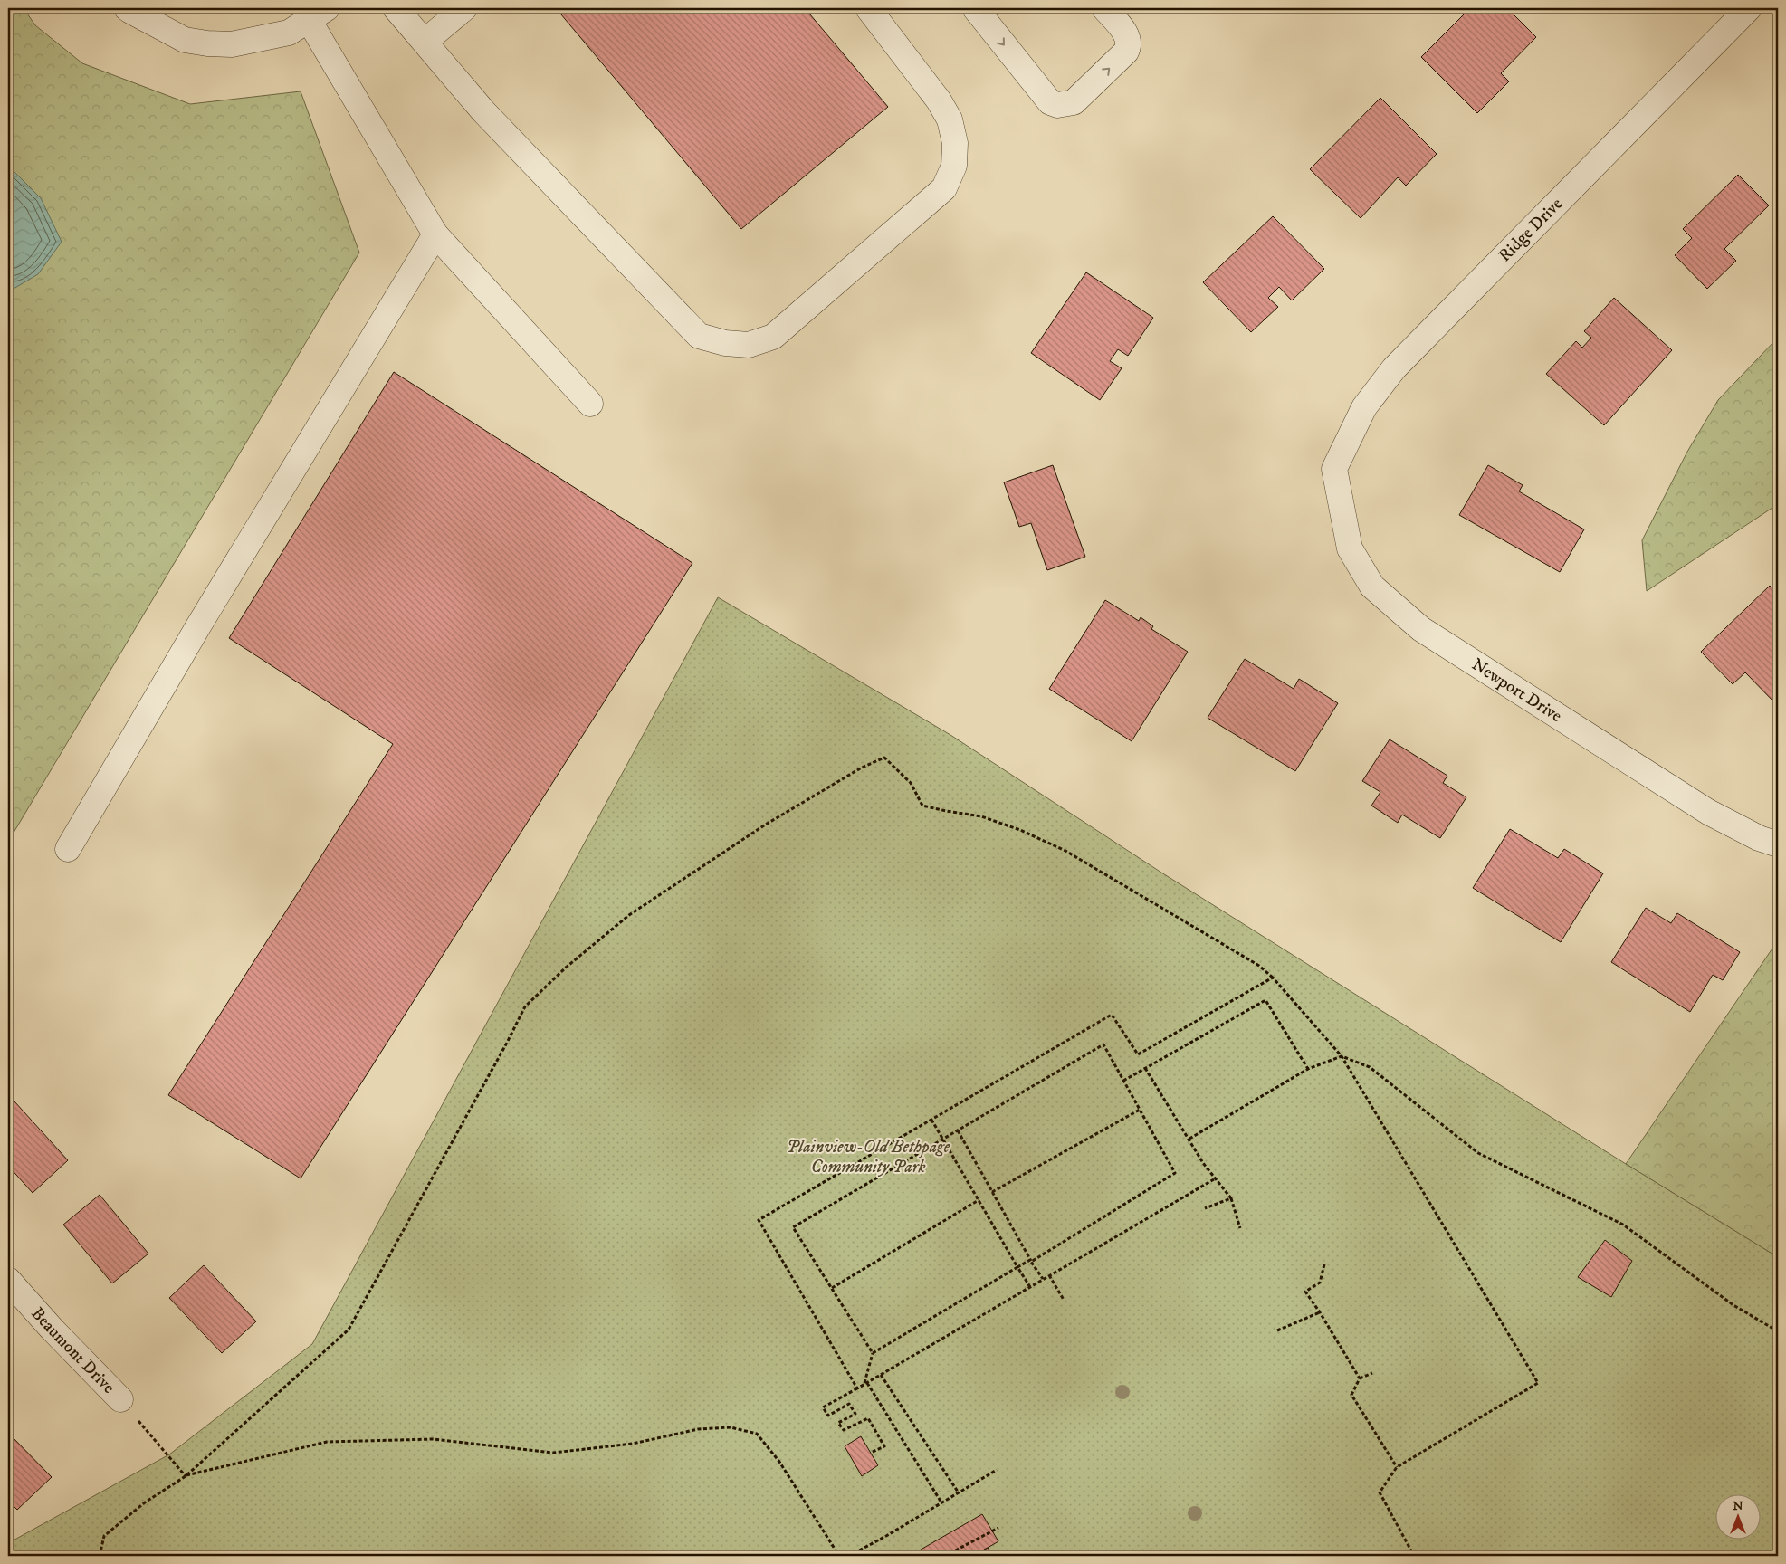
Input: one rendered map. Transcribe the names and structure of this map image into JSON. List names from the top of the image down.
{
  "streets": {
    "street": ["Ridge Drive", "Newport Drive", "Beaumont Drive"]
  },
  "crossings": [
    ["Ridge Drive", "Newport Drive"]
  ],
  "parks": ["Plainview-Old Bethpage Community Park"],
  "north": "top"
}
